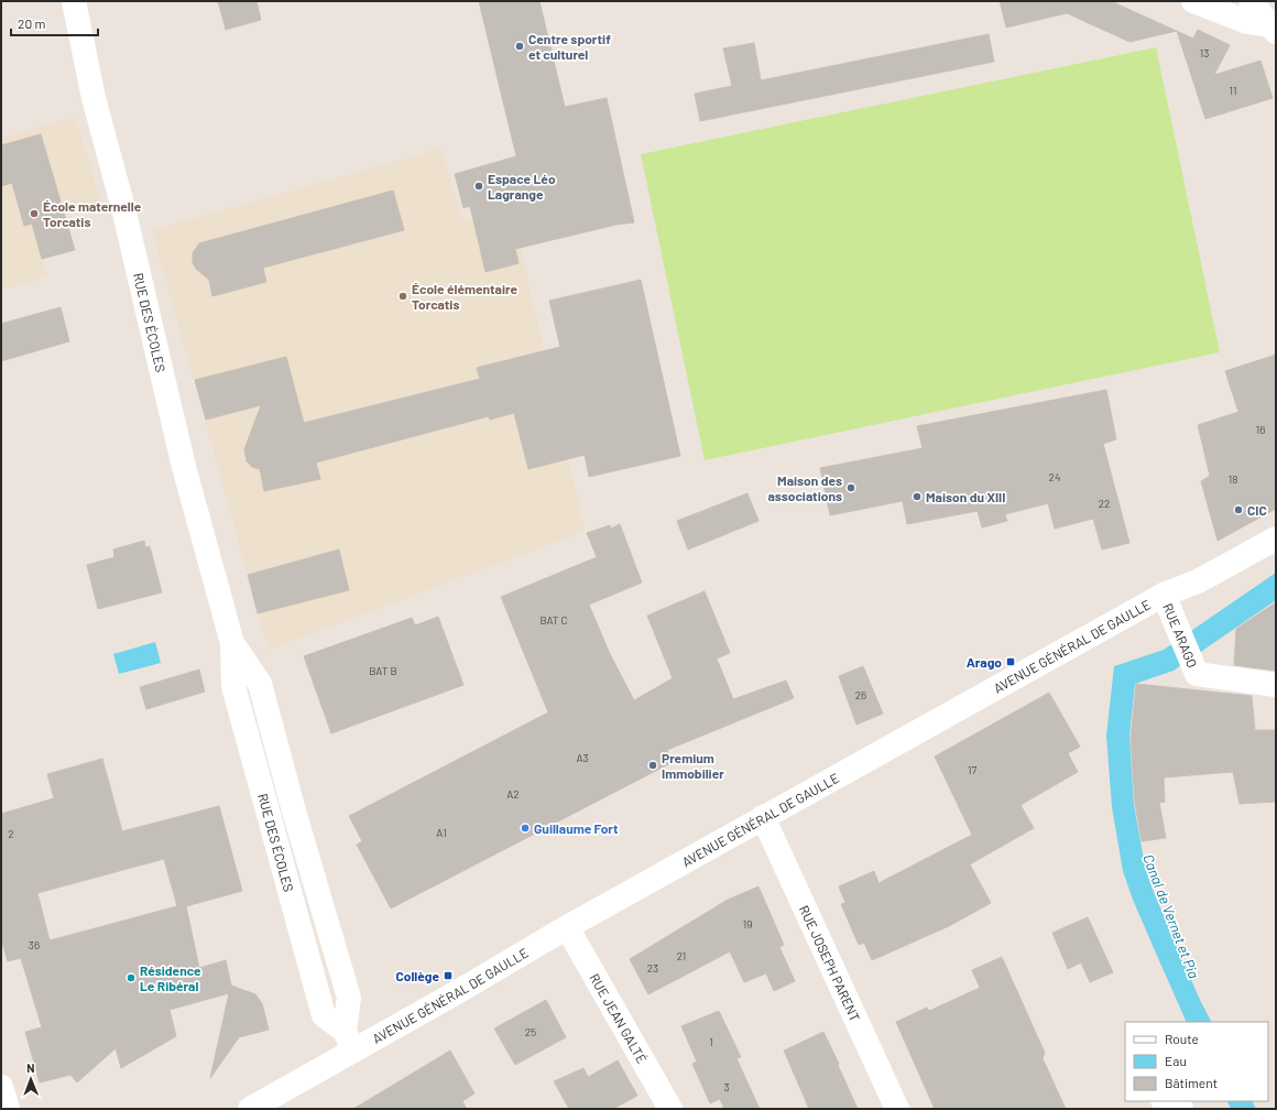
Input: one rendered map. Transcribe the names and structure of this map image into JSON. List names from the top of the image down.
{
  "streets": {
    "street": [
      "RUE DES ÉCOLES",
      "RUE ARAGO",
      "AVENUE GÉNÉRAL DE GAULLE",
      "RUE JOSEPH PARENT",
      "RUE JEAN GALTÉ"
    ]
  },
  "crossings": [
    ["RUE DES ÉCOLES", "AVENUE GÉNÉRAL DE GAULLE"],
    ["RUE ARAGO", "AVENUE GÉNÉRAL DE GAULLE"],
    ["AVENUE GÉNÉRAL DE GAULLE", "RUE JOSEPH PARENT"],
    ["AVENUE GÉNÉRAL DE GAULLE", "RUE JEAN GALTÉ"]
  ],
  "water": ["Canal de Vernet et Pia"],
  "places": {
    "other": [
      "Centre sportif et culturel",
      "Espace Léo Lagrange",
      "École maternelle Torcatis",
      "École élémentaire Torcatis",
      "Maison des associations",
      "Maison du XIII",
      "CIC",
      "Premium Immobilier",
      "Guillaume Fort",
      "Résidence Le Ribéral"
    ],
    "transit": ["Arago", "Collège"]
  },
  "house_numbers": [
    "13",
    "11",
    "16",
    "24",
    "18",
    "22",
    "BAT C",
    "BAT B",
    "26",
    "A3",
    "17",
    "A2",
    "A1",
    "2",
    "19",
    "36",
    "21",
    "23",
    "25",
    "1",
    "3"
  ],
  "legend": ["Route", "Eau", "Bâtiment"],
  "scale_bar": "20 m",
  "north": "top"
}
